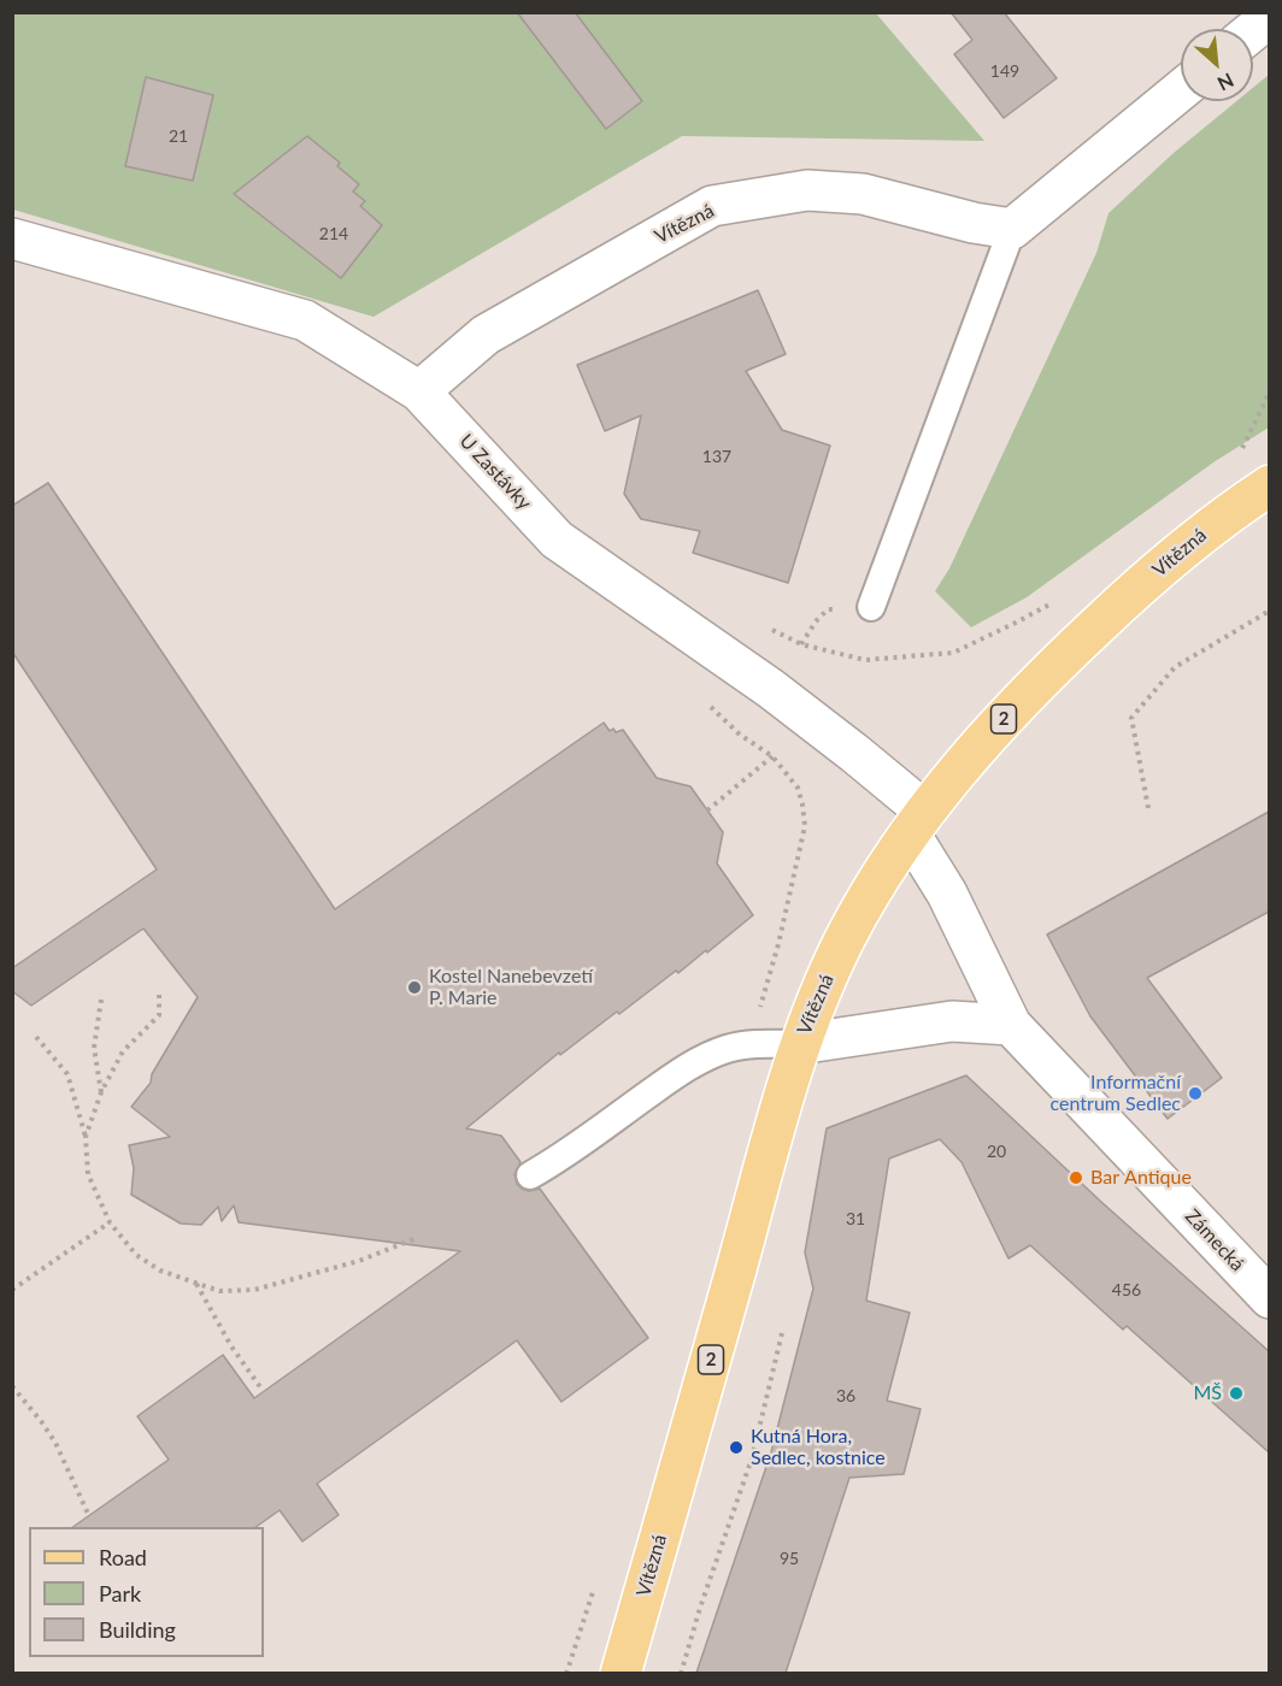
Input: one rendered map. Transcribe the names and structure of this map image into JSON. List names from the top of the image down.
{
  "streets": {
    "main road": ["Vítězná", "2"],
    "street": ["U Zastávky", "Zámecká"]
  },
  "crossings": [
    ["Vítězná", "U Zastávky"],
    ["Vítězná", "Zámecká"],
    ["U Zastávky", "Zámecká"]
  ],
  "places": [
    "Kostel Nanebevzetí P. Marie",
    "Informační centrum Sedlec",
    "Bar Antique",
    "MŠ",
    "Kutná Hora, Sedlec, kostnice"
  ],
  "house_numbers": [
    "149",
    "21",
    "214",
    "137",
    "20",
    "31",
    "456",
    "36",
    "95"
  ],
  "legend": ["Road", "Park", "Building"],
  "north": "bottom right"
}
